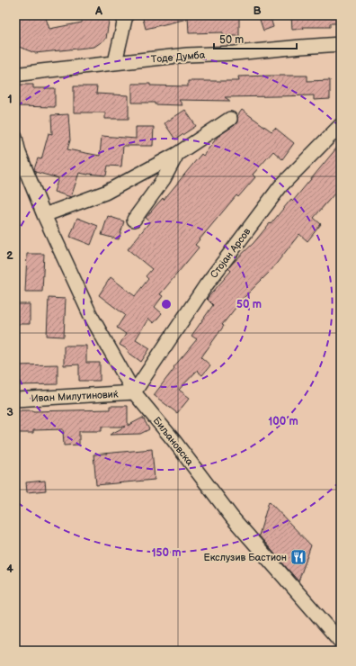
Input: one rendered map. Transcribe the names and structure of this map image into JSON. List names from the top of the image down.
{
  "streets": {
    "street": [
      "Тоде Думба",
      "Стојан Арсов",
      "Иван Милутиновиќ",
      "Биљановска"
    ]
  },
  "crossings": [
    ["Стојан Арсов", "Иван Милутиновиќ"],
    ["Стојан Арсов", "Биљановска"],
    ["Иван Милутиновиќ", "Биљановска"]
  ],
  "places": {
    "restaurant": ["Екслузив Бастион"]
  },
  "scale_bar": "50 m",
  "grid": {
    "columns": ["A", "B"],
    "rows": [
      "1",
      "2",
      "3",
      "4"
    ]
  },
  "rings": ["50 m", "100 m", "150 m"]
}
